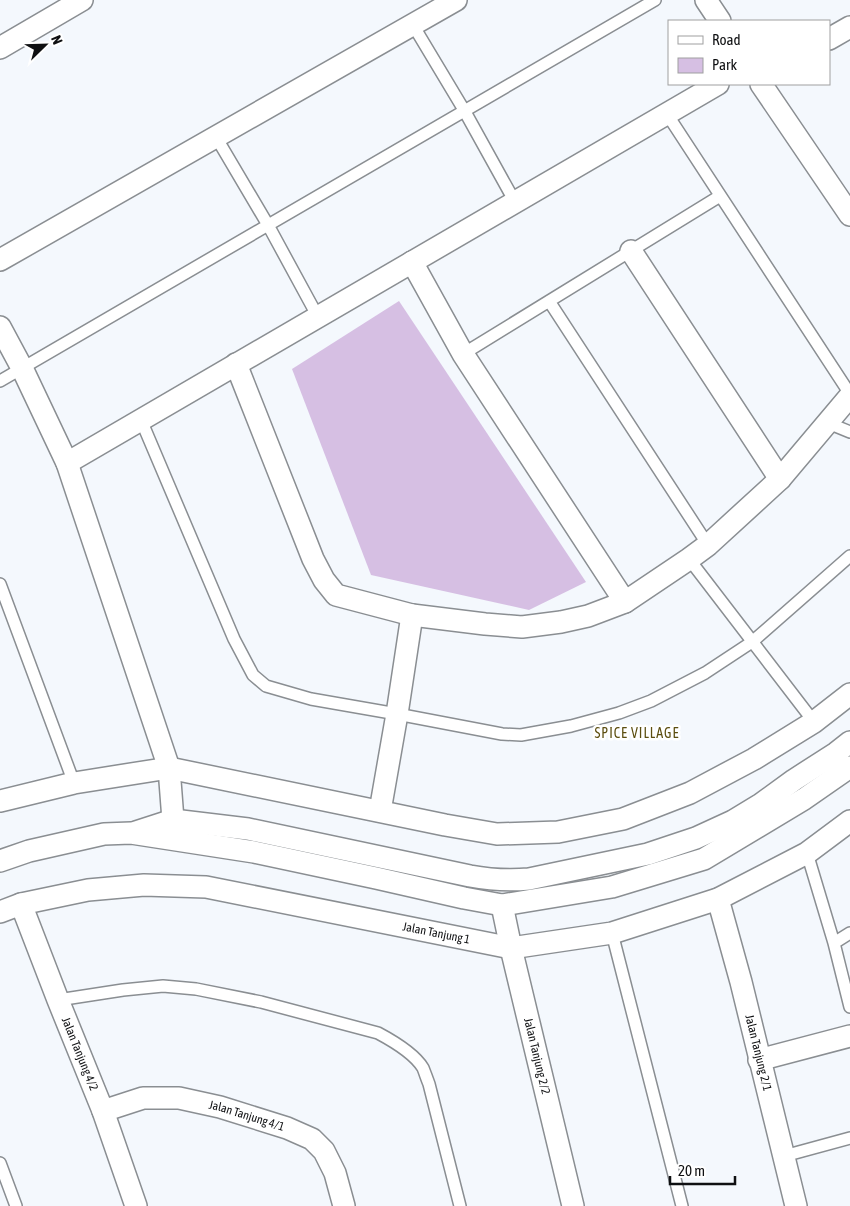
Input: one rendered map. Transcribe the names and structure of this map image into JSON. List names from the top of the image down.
{
  "streets": {
    "street": [
      "Jalan Tanjung 1",
      "Jalan Tanjung 2/1",
      "Jalan Tanjung 4/2",
      "Jalan Tanjung 2/2",
      "Jalan Tanjung 4/1"
    ]
  },
  "crossings": [
    ["Jalan Tanjung 1", "Jalan Tanjung 2/1"],
    ["Jalan Tanjung 1", "Jalan Tanjung 4/2"],
    ["Jalan Tanjung 1", "Jalan Tanjung 2/2"],
    ["Jalan Tanjung 4/2", "Jalan Tanjung 4/1"]
  ],
  "districts": ["SPICE VILLAGE"],
  "legend": ["Road", "Park"],
  "scale_bar": "20 m",
  "north": "top right"
}
